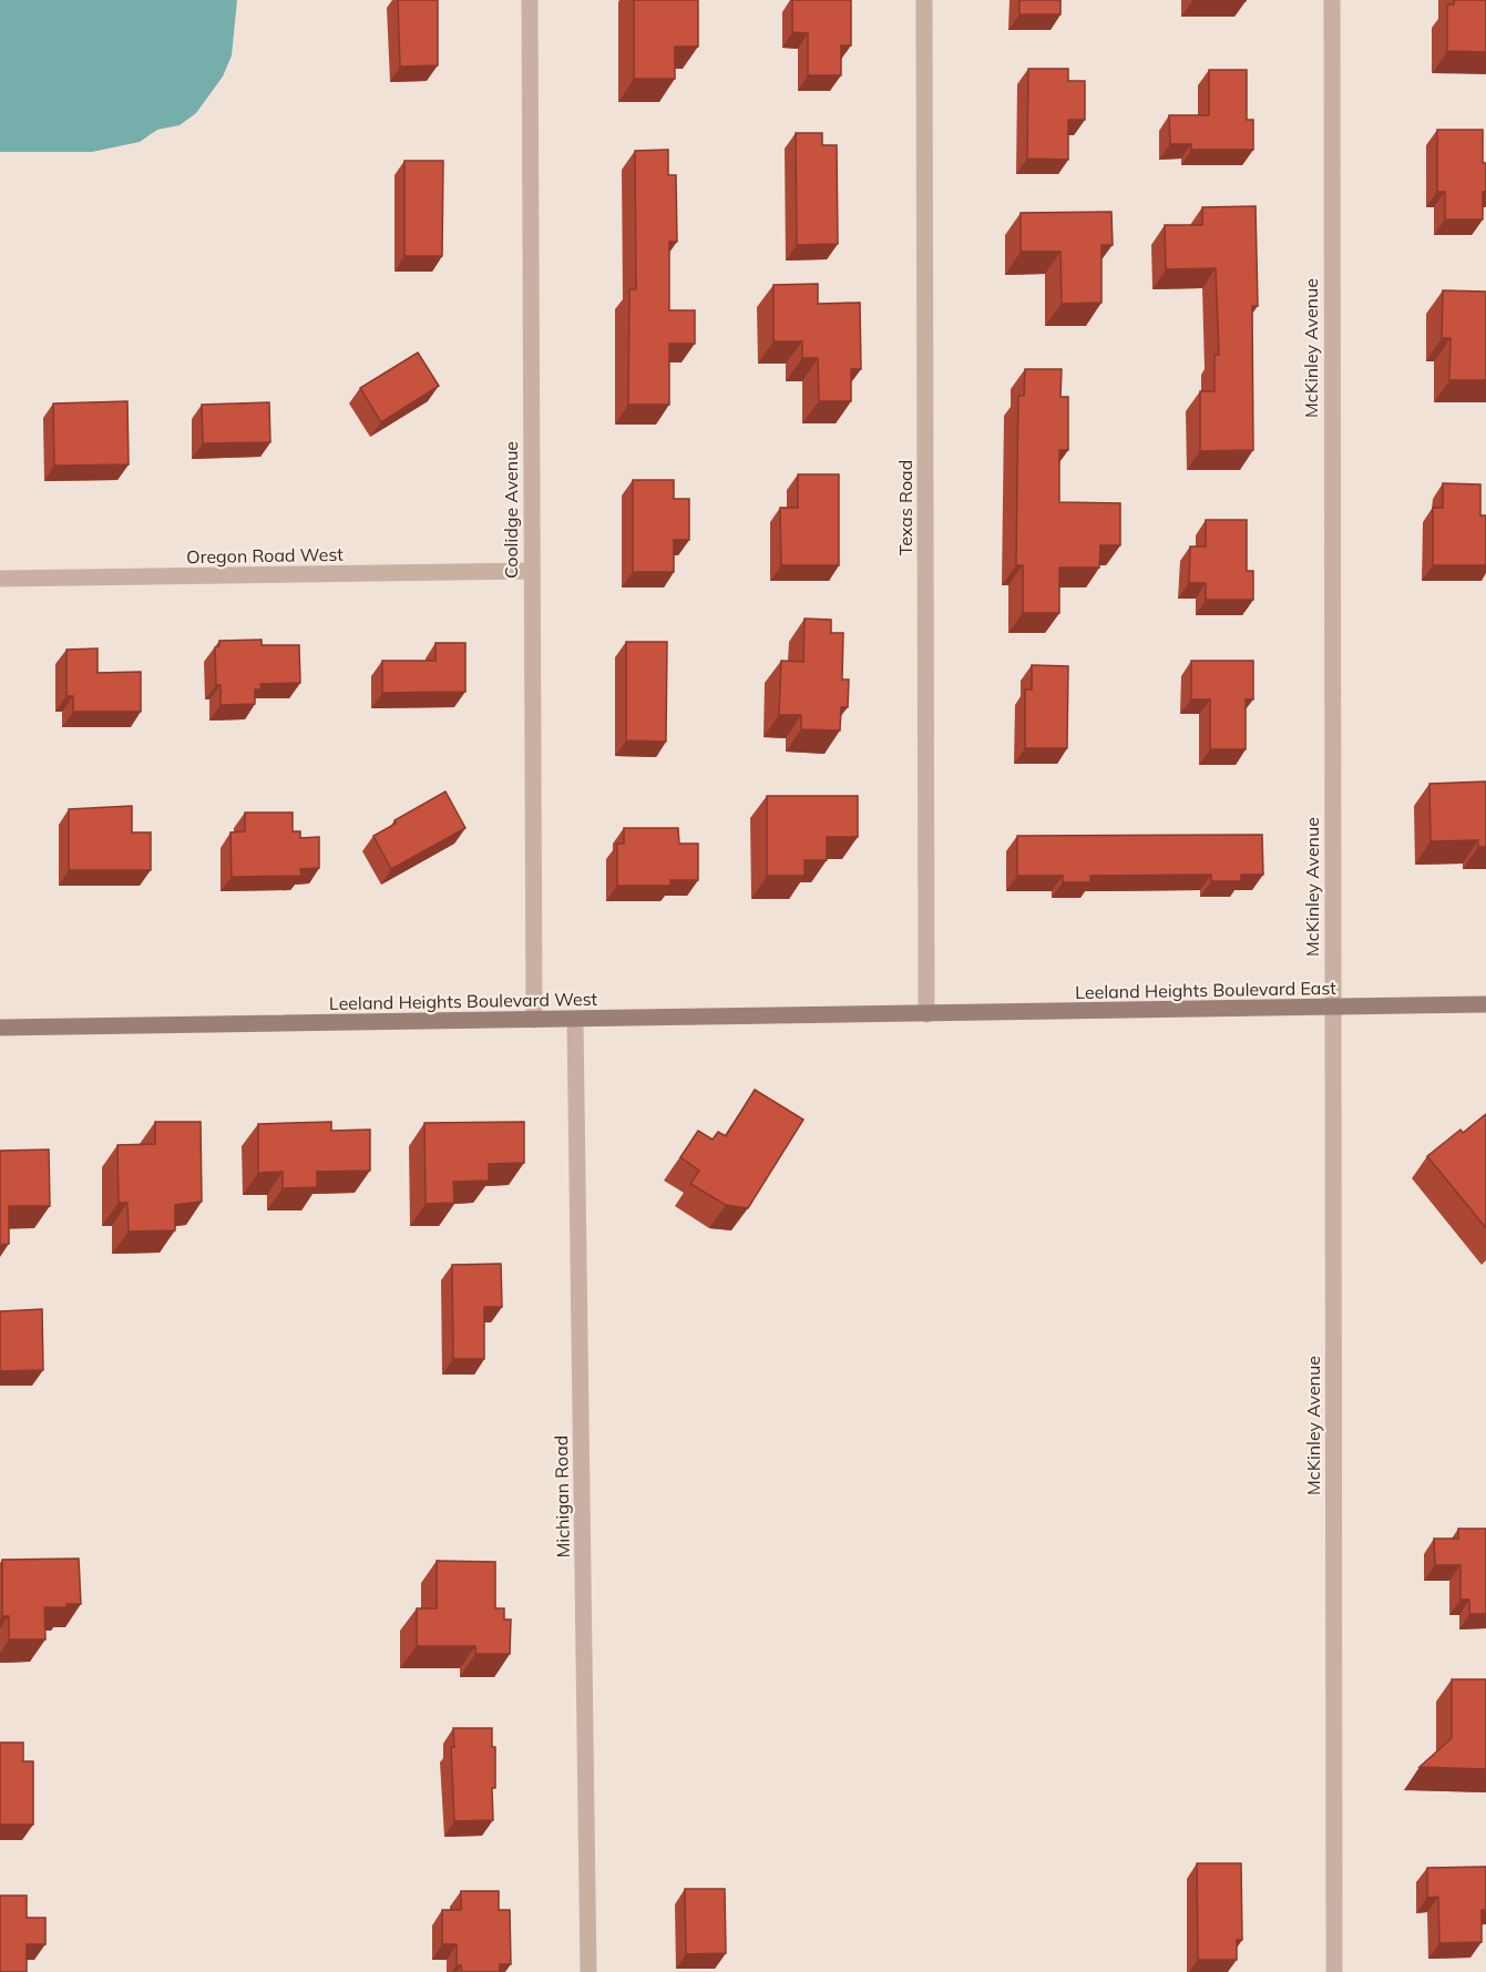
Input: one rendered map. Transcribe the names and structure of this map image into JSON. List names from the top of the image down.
{
  "streets": {
    "main road": ["Leeland Heights Boulevard East", "Leeland Heights Boulevard West"],
    "street": [
      "McKinley Avenue",
      "Texas Road",
      "Coolidge Avenue",
      "Oregon Road West",
      "Michigan Road"
    ]
  },
  "crossings": [
    ["McKinley Avenue", "Leeland Heights Boulevard East"],
    ["Texas Road", "Leeland Heights Boulevard East"],
    ["Texas Road", "Leeland Heights Boulevard West"],
    ["Coolidge Avenue", "Oregon Road West"],
    ["Coolidge Avenue", "Leeland Heights Boulevard West"],
    ["Leeland Heights Boulevard East", "Leeland Heights Boulevard West"],
    ["Leeland Heights Boulevard West", "Michigan Road"]
  ]
}
